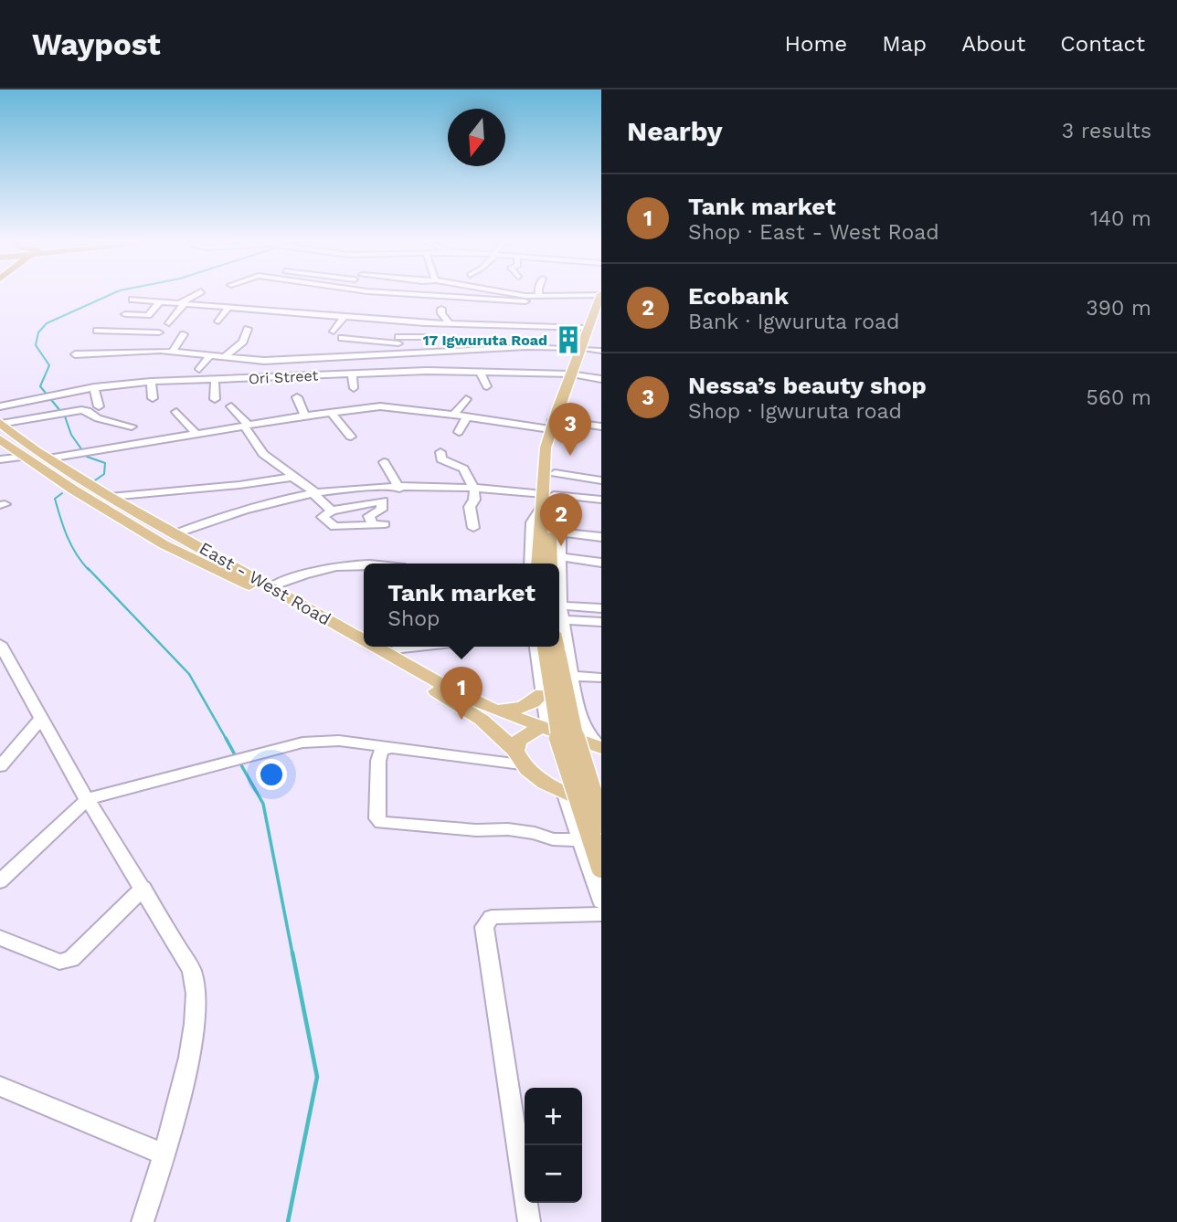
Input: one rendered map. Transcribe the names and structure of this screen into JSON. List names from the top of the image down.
{
  "streets": {
    "main road": ["East - West Road"],
    "street": ["Ori Street"]
  },
  "places": {
    "building": ["17 Igwuruta Road"]
  },
  "north": "bottom",
  "page": {
    "header": "Waypost",
    "nav": [
      "Home",
      "Map",
      "About",
      "Contact"
    ],
    "heading": ["Nearby", "3 results"],
    "list": [
      {
        "mark": "1",
        "name": "Tank market",
        "note": "Shop · East - West Road",
        "value": "140 m"
      },
      {
        "mark": "2",
        "name": "Ecobank",
        "note": "Bank · Igwuruta road",
        "value": "390 m"
      },
      {
        "mark": "3",
        "name": "Nessa’s beauty shop",
        "note": "Shop · Igwuruta road",
        "value": "560 m"
      }
    ],
    "pins": ["3", "2", "1"],
    "popup": ["Tank market", "Shop"],
    "map_buttons": ["+", "−"]
  }
}
